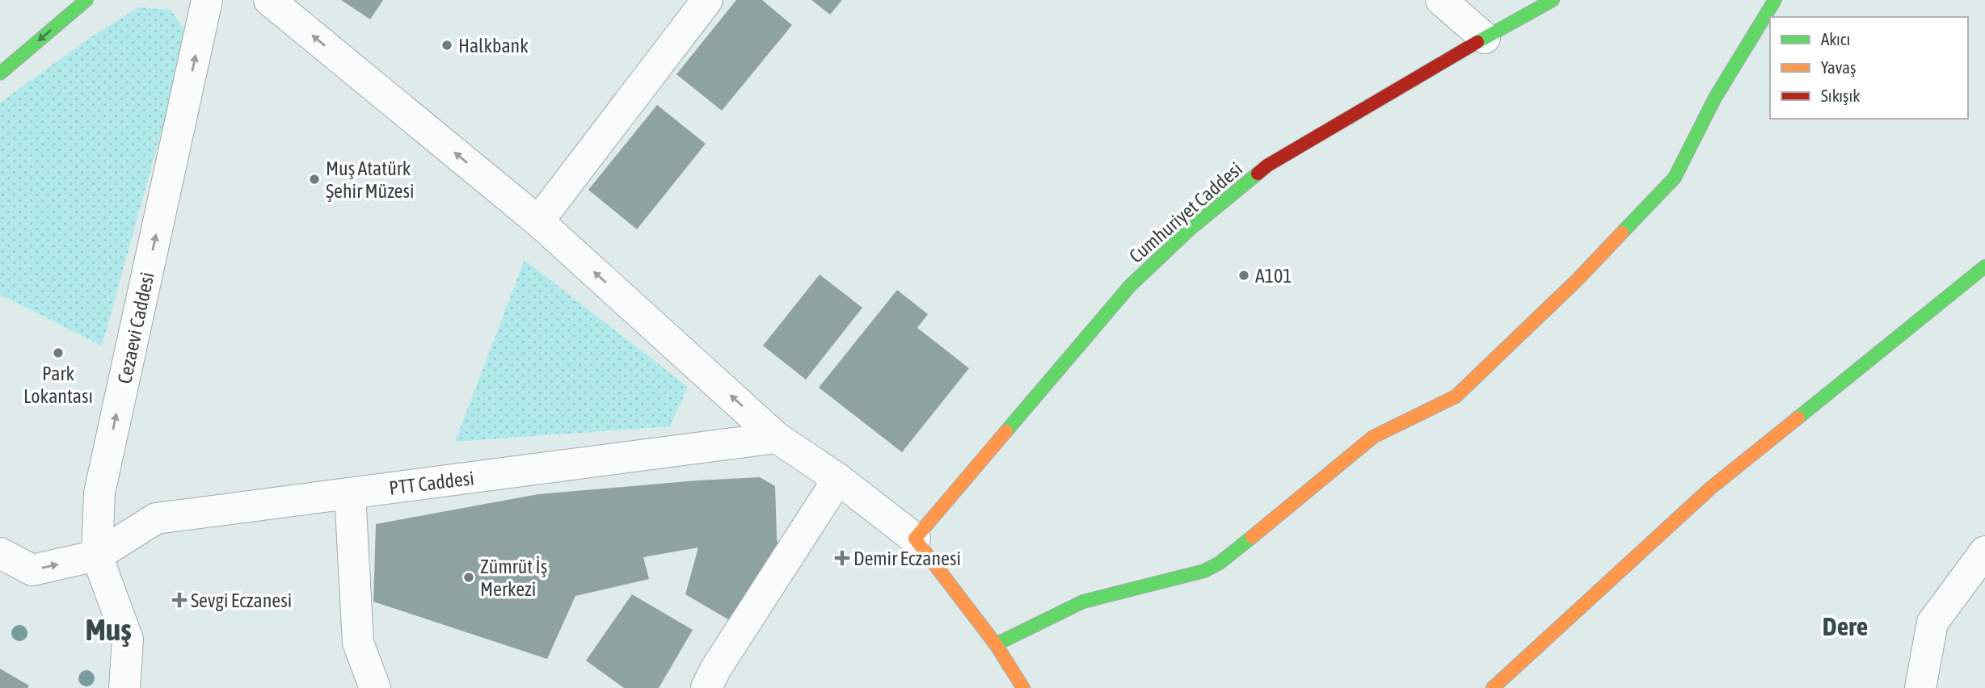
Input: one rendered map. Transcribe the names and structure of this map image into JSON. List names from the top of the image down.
{
  "streets": {
    "street": ["Cumhuriyet Caddesi", "Cezaevi Caddesi", "PTT Caddesi"]
  },
  "crossings": [
    ["Cezaevi Caddesi", "PTT Caddesi"]
  ],
  "one_way": ["Cezaevi Caddesi"],
  "districts": ["Dere", "Muş"],
  "places": {
    "other": [
      "Halkbank",
      "Muş Atatürk Şehir Müzesi",
      "A101",
      "Park Lokantası",
      "Zümrüt İş Merkezi"
    ],
    "health": ["Demir Eczanesi", "Sevgi Eczanesi"]
  },
  "legend": ["Akıcı", "Yavaş", "Sıkışık"]
}
